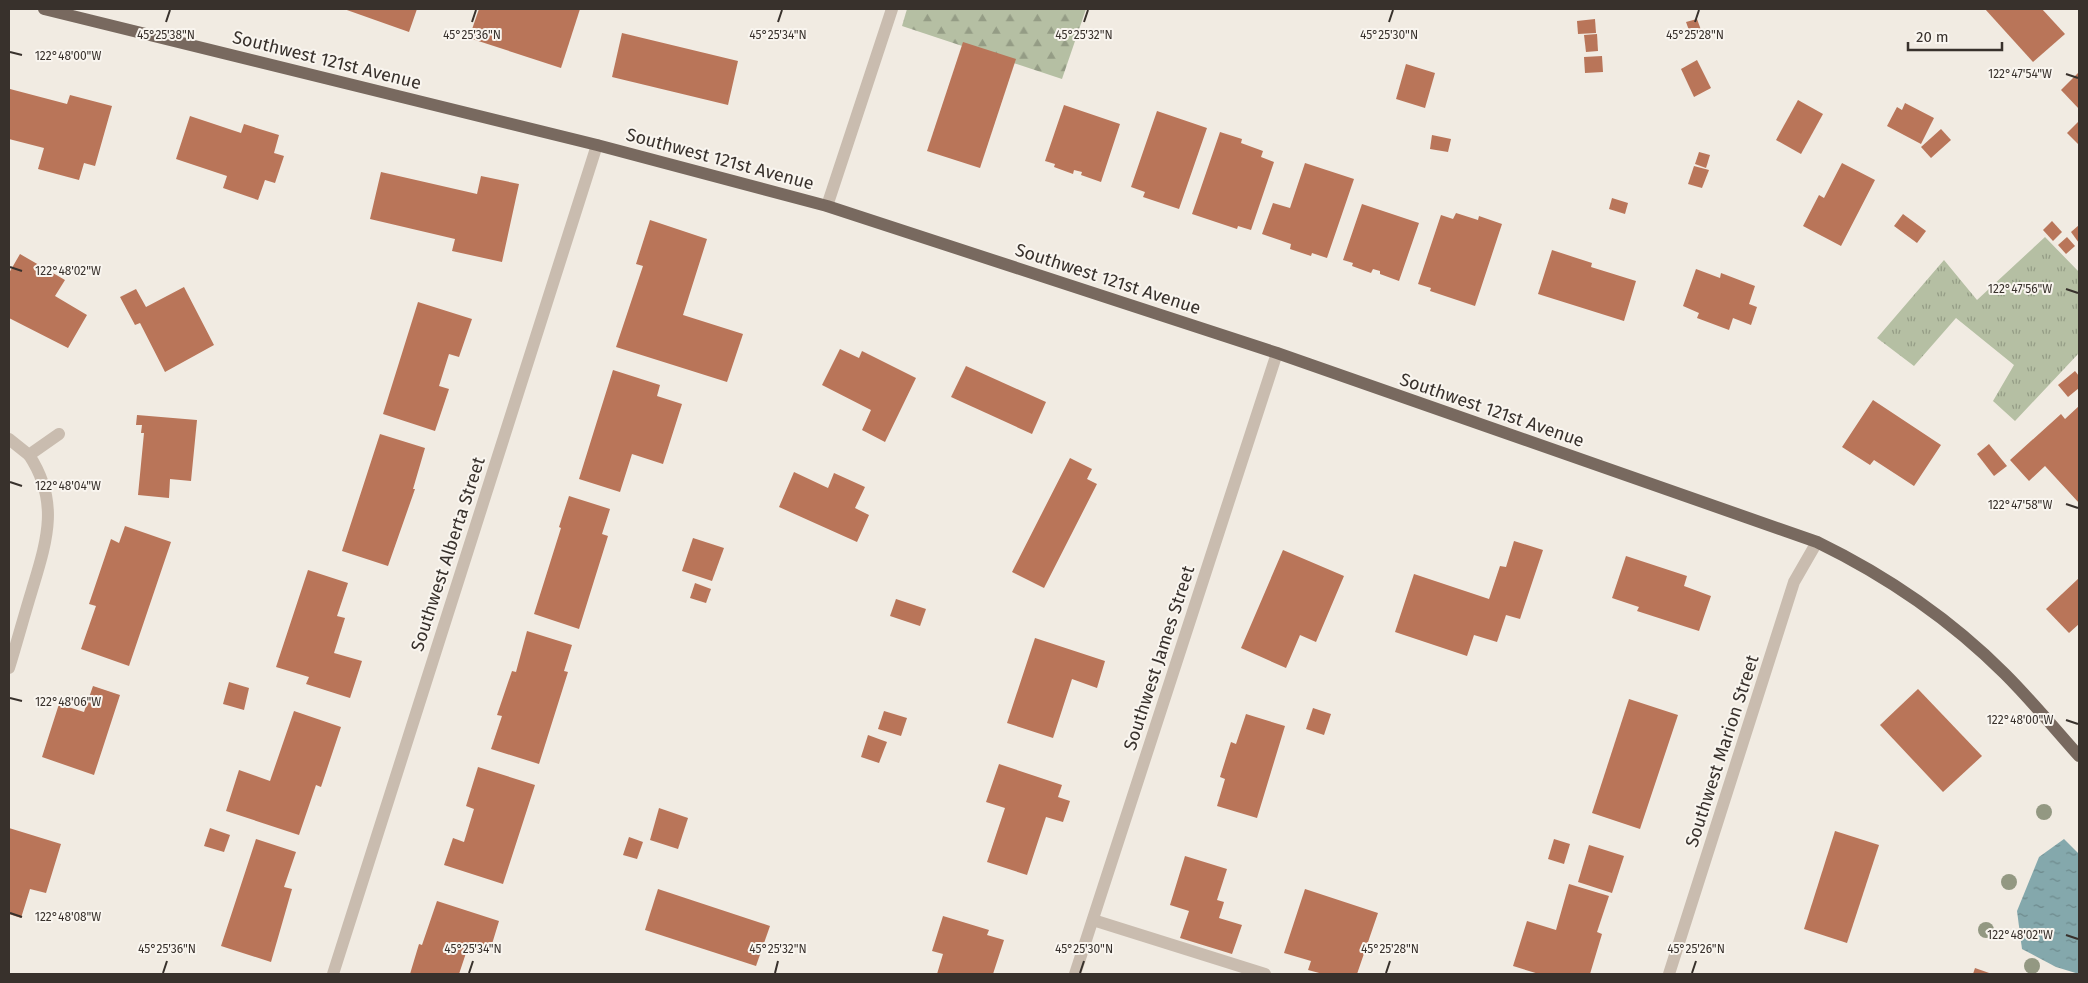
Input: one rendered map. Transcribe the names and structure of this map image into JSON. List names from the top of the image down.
{
  "streets": {
    "main road": ["Southwest 121st Avenue"],
    "street": ["Southwest Alberta Street", "Southwest James Street", "Southwest Marion Street"]
  },
  "crossings": [
    ["Southwest 121st Avenue", "Southwest Alberta Street"],
    ["Southwest 121st Avenue", "Southwest James Street"],
    ["Southwest 121st Avenue", "Southwest Marion Street"]
  ],
  "scale_bar": "20 m",
  "coordinates": [
    "45°25'38\"N",
    "45°25'36\"N",
    "45°25'34\"N",
    "45°25'32\"N",
    "45°25'30\"N",
    "45°25'28\"N",
    "122°48'00\"W",
    "122°47'54\"W",
    "122°48'02\"W",
    "122°47'56\"W",
    "122°48'04\"W",
    "122°47'58\"W",
    "122°48'06\"W",
    "122°48'08\"W",
    "45°25'26\"N"
  ]
}
